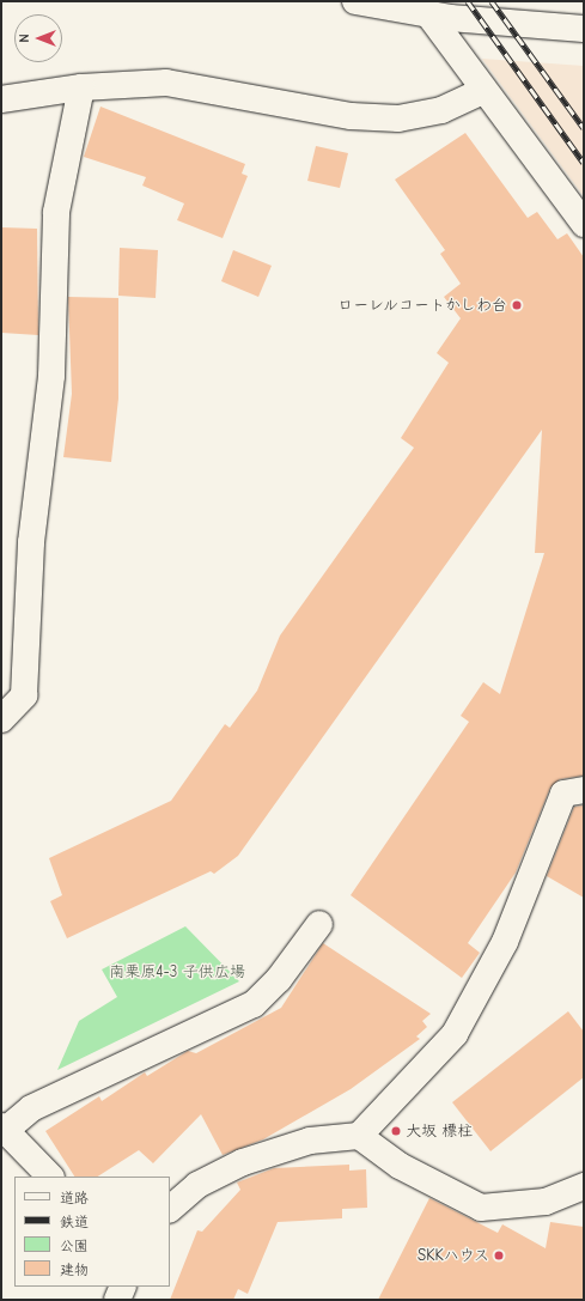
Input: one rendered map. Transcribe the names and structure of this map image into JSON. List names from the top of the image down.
{
  "parks": ["南栗原4-3 子供広場"],
  "places": ["ローレルコートかしわ台", "大坂 標柱", "SKKハウス"],
  "legend": [
    "道路",
    "鉄道",
    "公園",
    "建物"
  ],
  "north": "left"
}
